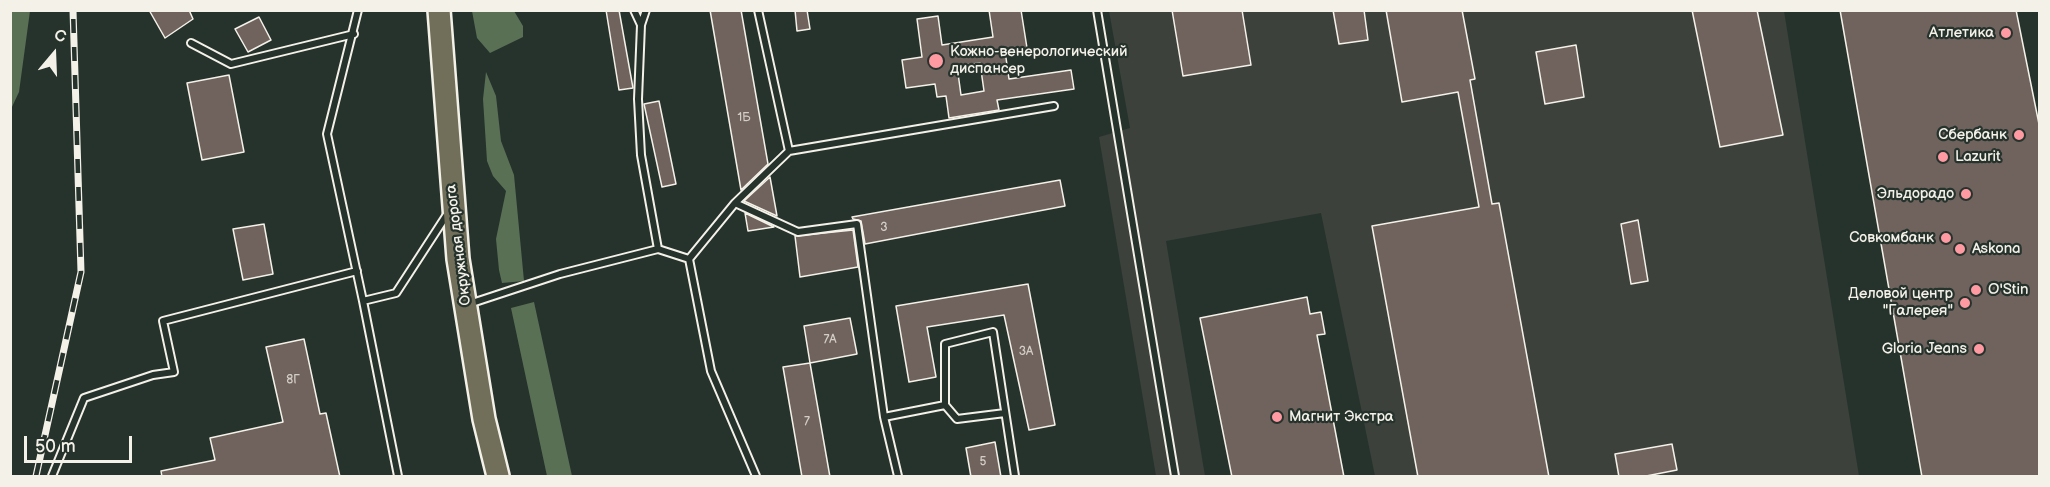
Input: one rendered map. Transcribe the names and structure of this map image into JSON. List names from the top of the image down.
{
  "streets": {
    "highway": ["Окружная дорога"]
  },
  "places": [
    "Атлетика",
    "Кожно-венерологический диспансер",
    "Сбербанк",
    "Lazurit",
    "Эльдорадо",
    "Совкомбанк",
    "Askona",
    "O'Stin",
    "Деловой центр \"Галерея\"",
    "Gloria Jeans",
    "Магнит Экстра"
  ],
  "house_numbers": [
    "1Б",
    "3",
    "7А",
    "3А",
    "8Г",
    "7",
    "5"
  ],
  "scale_bar": "50 m",
  "north": "top"
}
